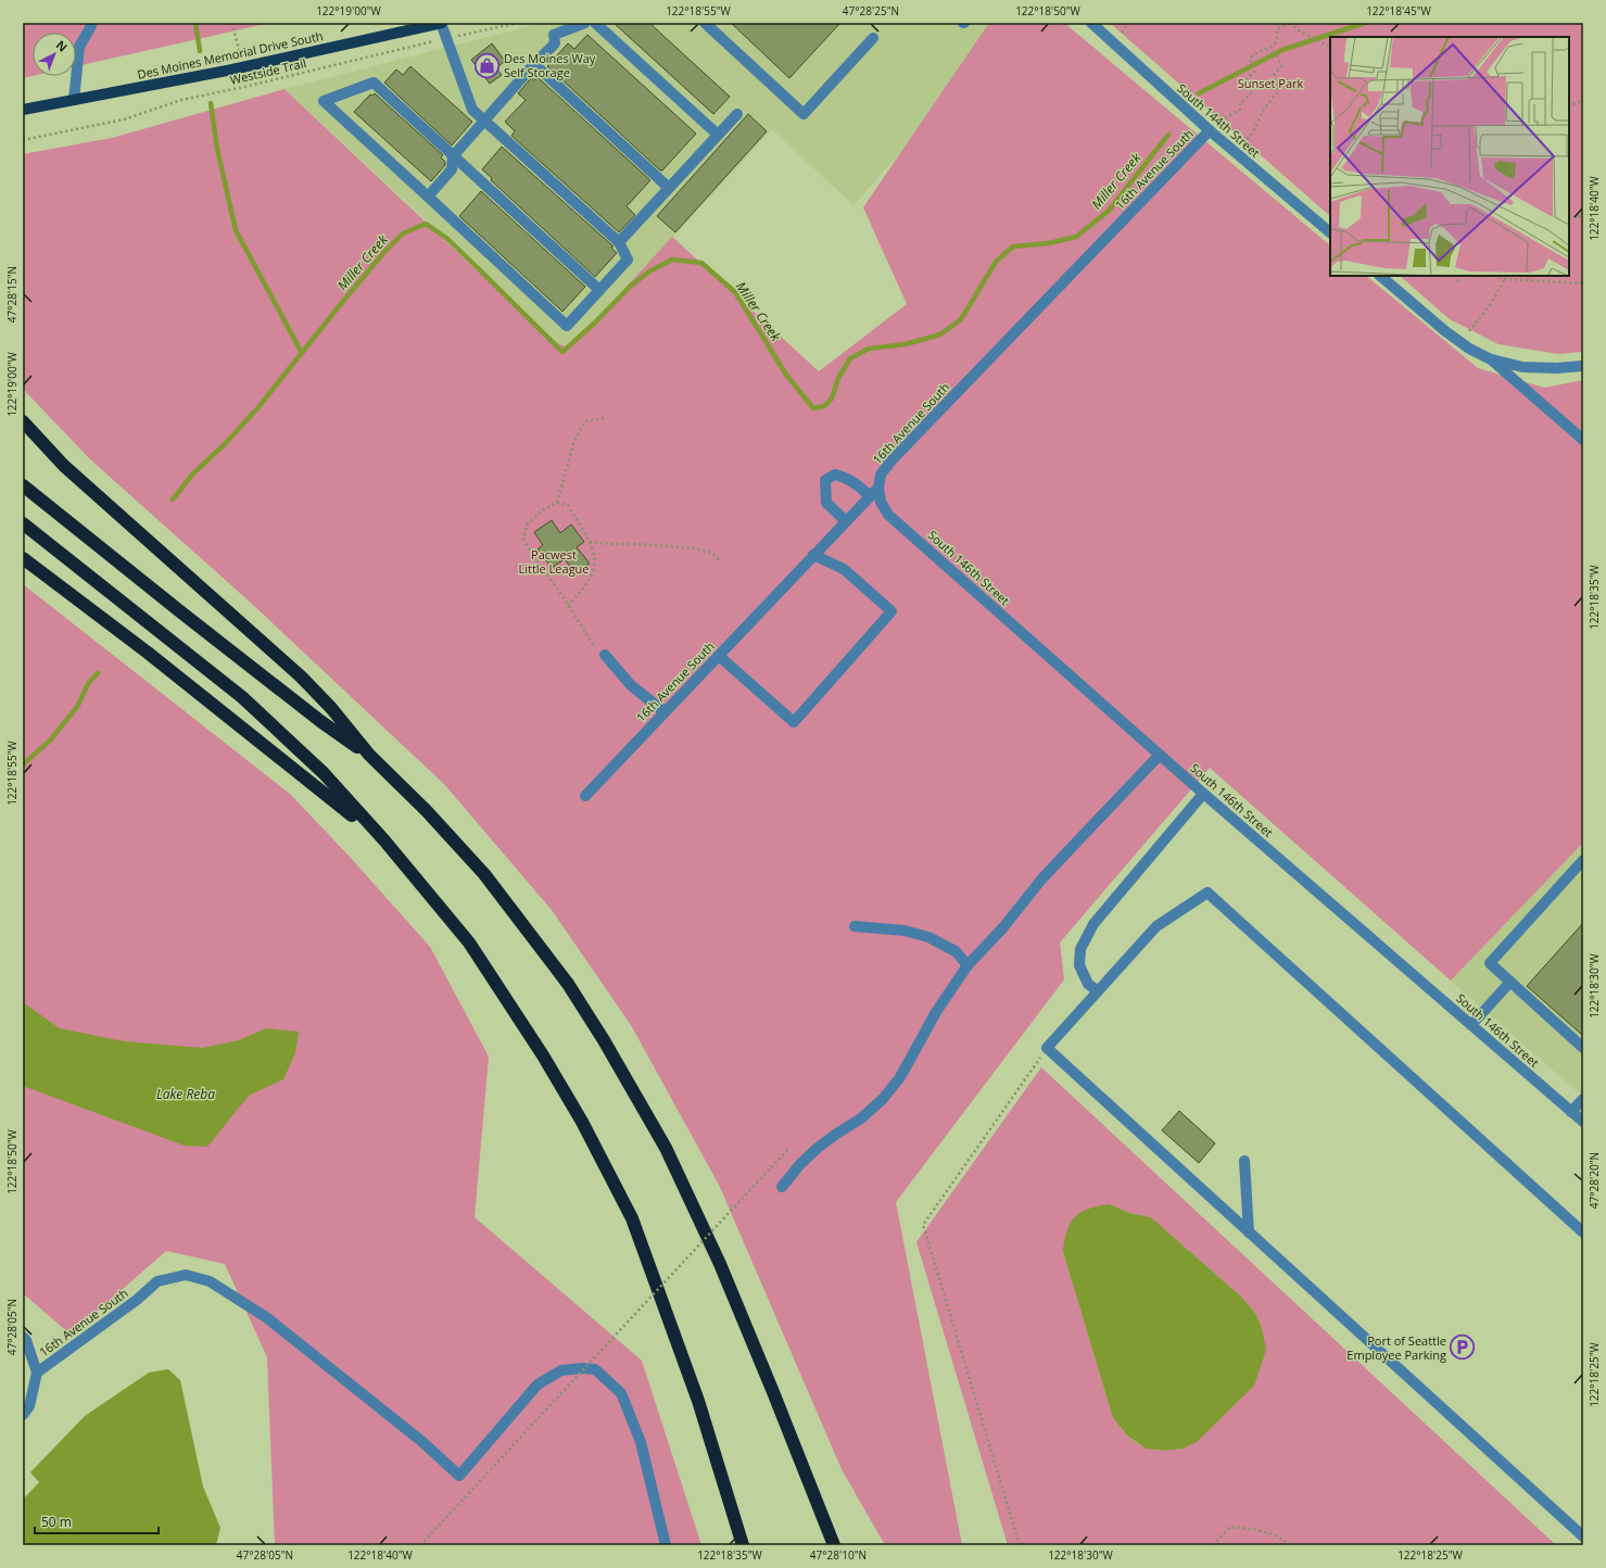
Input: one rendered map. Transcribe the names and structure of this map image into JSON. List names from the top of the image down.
{
  "streets": {
    "main road": ["Des Moines Memorial Drive South"],
    "street": ["South 144th Street", "16th Avenue South", "South 146th Street"],
    "path": ["Westside Trail"]
  },
  "crossings": [
    ["South 144th Street", "16th Avenue South"],
    ["16th Avenue South", "South 146th Street"]
  ],
  "water": ["Miller Creek", "Lake Reba"],
  "parks": ["Sunset Park", "Pacwest Little League"],
  "places": {
    "shop": ["Des Moines Way Self Storage"],
    "parking": ["Port of Seattle Employee Parking"]
  },
  "scale_bar": "50 m",
  "north": "top right",
  "coordinates": [
    "122°19'00\"W",
    "122°18'55\"W",
    "47°28'25\"N",
    "122°18'50\"W",
    "122°18'45\"W",
    "122°18'40\"W",
    "47°28'15\"N",
    "122°18'35\"W",
    "122°18'30\"W",
    "47°28'20\"N",
    "47°28'05\"N",
    "122°18'25\"W",
    "47°28'10\"N"
  ]
}
